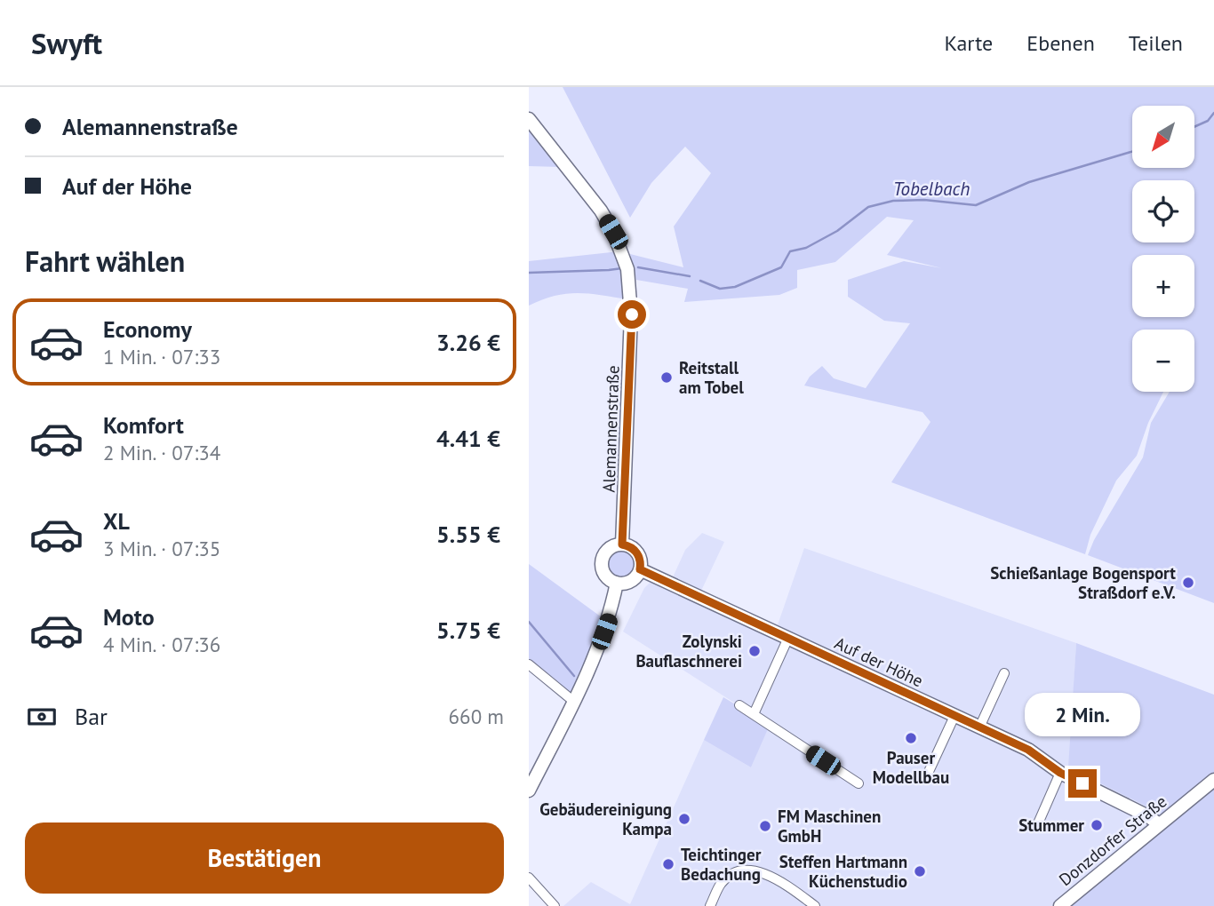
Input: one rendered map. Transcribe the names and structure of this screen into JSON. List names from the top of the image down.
{
  "streets": {
    "street": ["Alemannenstraße", "Auf der Höhe", "Donzdorfer Straße"]
  },
  "crossings": [
    ["Alemannenstraße", "Auf der Höhe"],
    ["Auf der Höhe", "Donzdorfer Straße"]
  ],
  "water": ["Tobelbach"],
  "places": [
    "Reitstall am Tobel",
    "Schießanlage Bogensport Straßdorf e.V.",
    "Zolynski Bauflaschnerei",
    "Pauser Modellbau",
    "Gebäudereinigung Kampa",
    "Stummer",
    "FM Maschinen GmbH",
    "Teichtinger Bedachung",
    "Steffen Hartmann Küchenstudio"
  ],
  "north": "bottom left",
  "page": {
    "header": "Swyft",
    "nav": ["Karte", "Ebenen", "Teilen"],
    "banner": ["Alemannenstraße", "Auf der Höhe"],
    "map_buttons": ["+", "−"],
    "heading": "Fahrt wählen",
    "list": [
      {
        "name": "Economy",
        "note": "1 Min. · 07:33",
        "value": "3.26 €"
      },
      {
        "name": "Komfort",
        "note": "2 Min. · 07:34",
        "value": "4.41 €"
      },
      {
        "name": "XL",
        "note": "3 Min. · 07:35",
        "value": "5.55 €"
      },
      {
        "name": "Moto",
        "note": "4 Min. · 07:36",
        "value": "5.75 €"
      }
    ],
    "pay": ["Bar", "660 m"],
    "bubble": "2 Min.",
    "buttons": "Bestätigen"
  }
}
